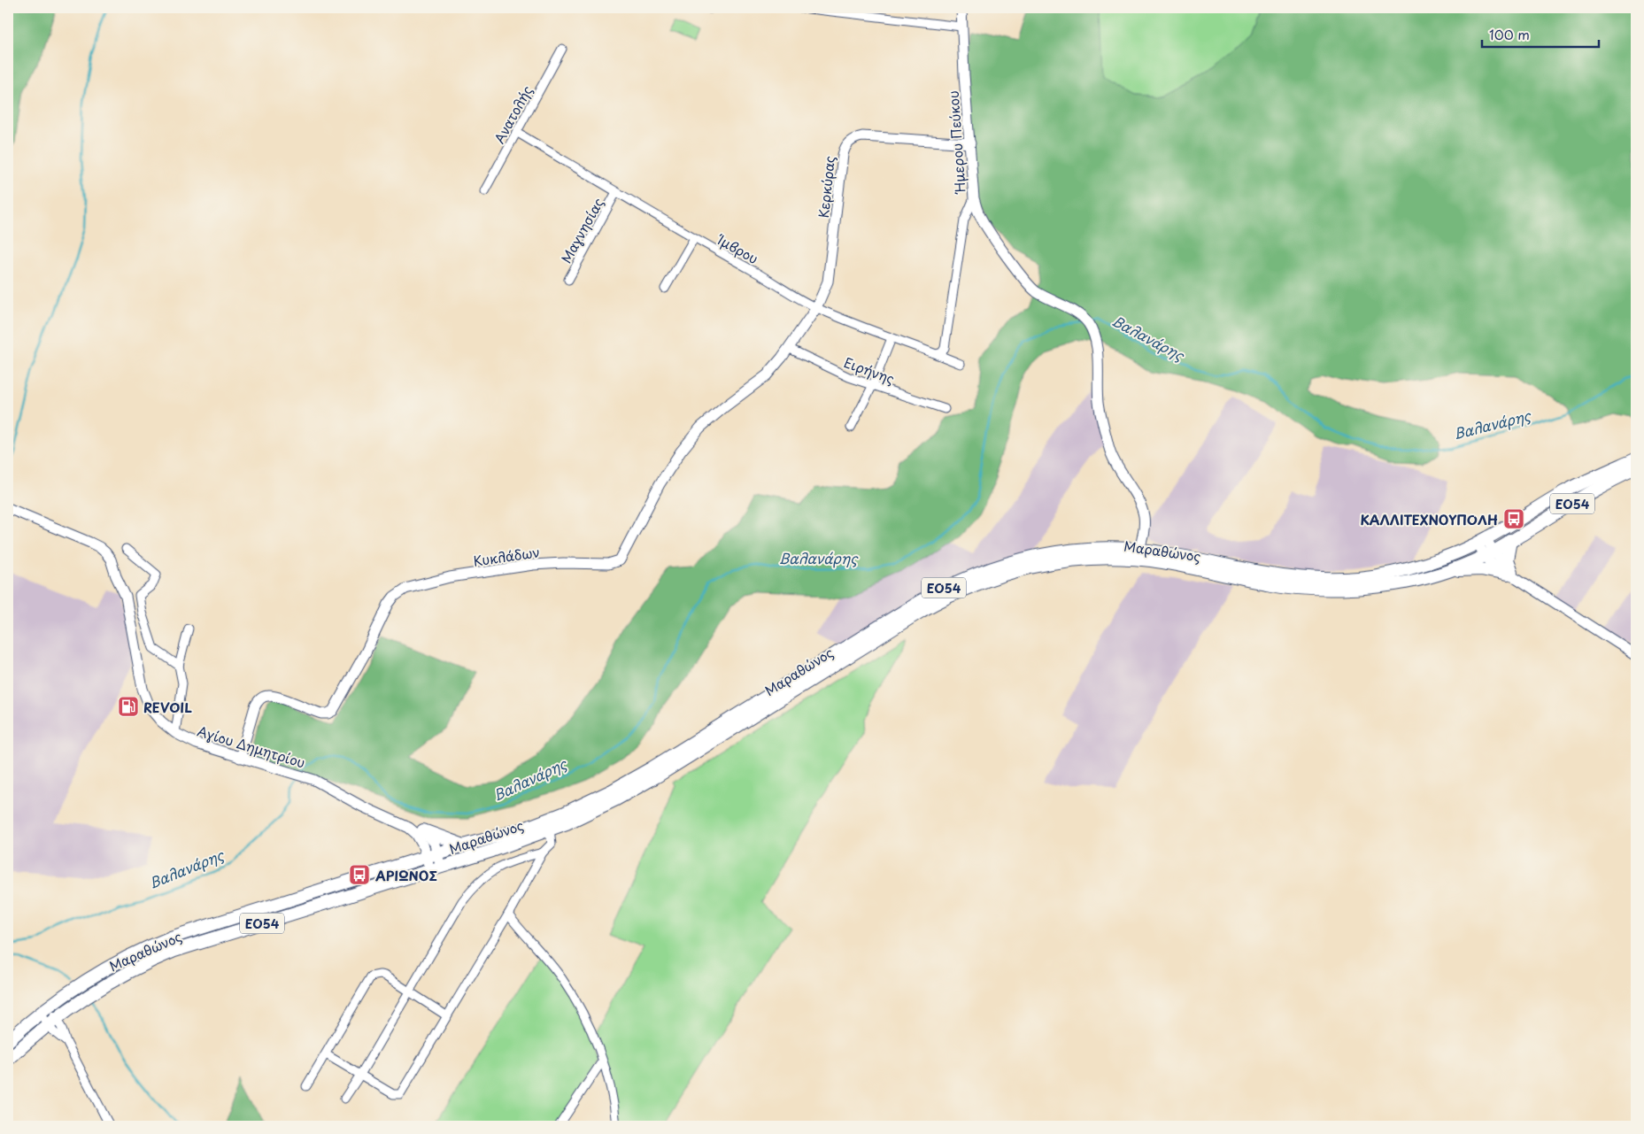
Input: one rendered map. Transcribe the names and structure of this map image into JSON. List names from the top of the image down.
{
  "streets": {
    "main road": ["ΕΟ54", "Μαραθώνος"],
    "street": [
      "Ανατολής",
      "Ήμερου Πεύκου",
      "Κερκύρας",
      "Μαγνησίας",
      "Ίμβρου",
      "Ειρήνης",
      "Κυκλάδων",
      "Αγίου Δημητρίου"
    ]
  },
  "crossings": [
    ["Ανατολής", "Ίμβρου"],
    ["Ήμερου Πεύκου", "Κερκύρας"],
    ["Ήμερου Πεύκου", "Μαραθώνος"],
    ["Κερκύρας", "Ίμβρου"],
    ["Κερκύρας", "Ειρήνης"],
    ["Κερκύρας", "Κυκλάδων"],
    ["Μαγνησίας", "Ίμβρου"],
    ["Ειρήνης", "Κυκλάδων"],
    ["Μαραθώνος", "Αγίου Δημητρίου"],
    ["Κυκλάδων", "Αγίου Δημητρίου"]
  ],
  "water": ["Βαλανάρης"],
  "places": {
    "bus stop": ["ΚΑΛΛΙΤΕΧΝΟΥΠΟΛΗ", "ΑΡΙΩΝΟΣ"],
    "fuel station": ["REVOIL"]
  },
  "scale_bar": "100 m"
}
